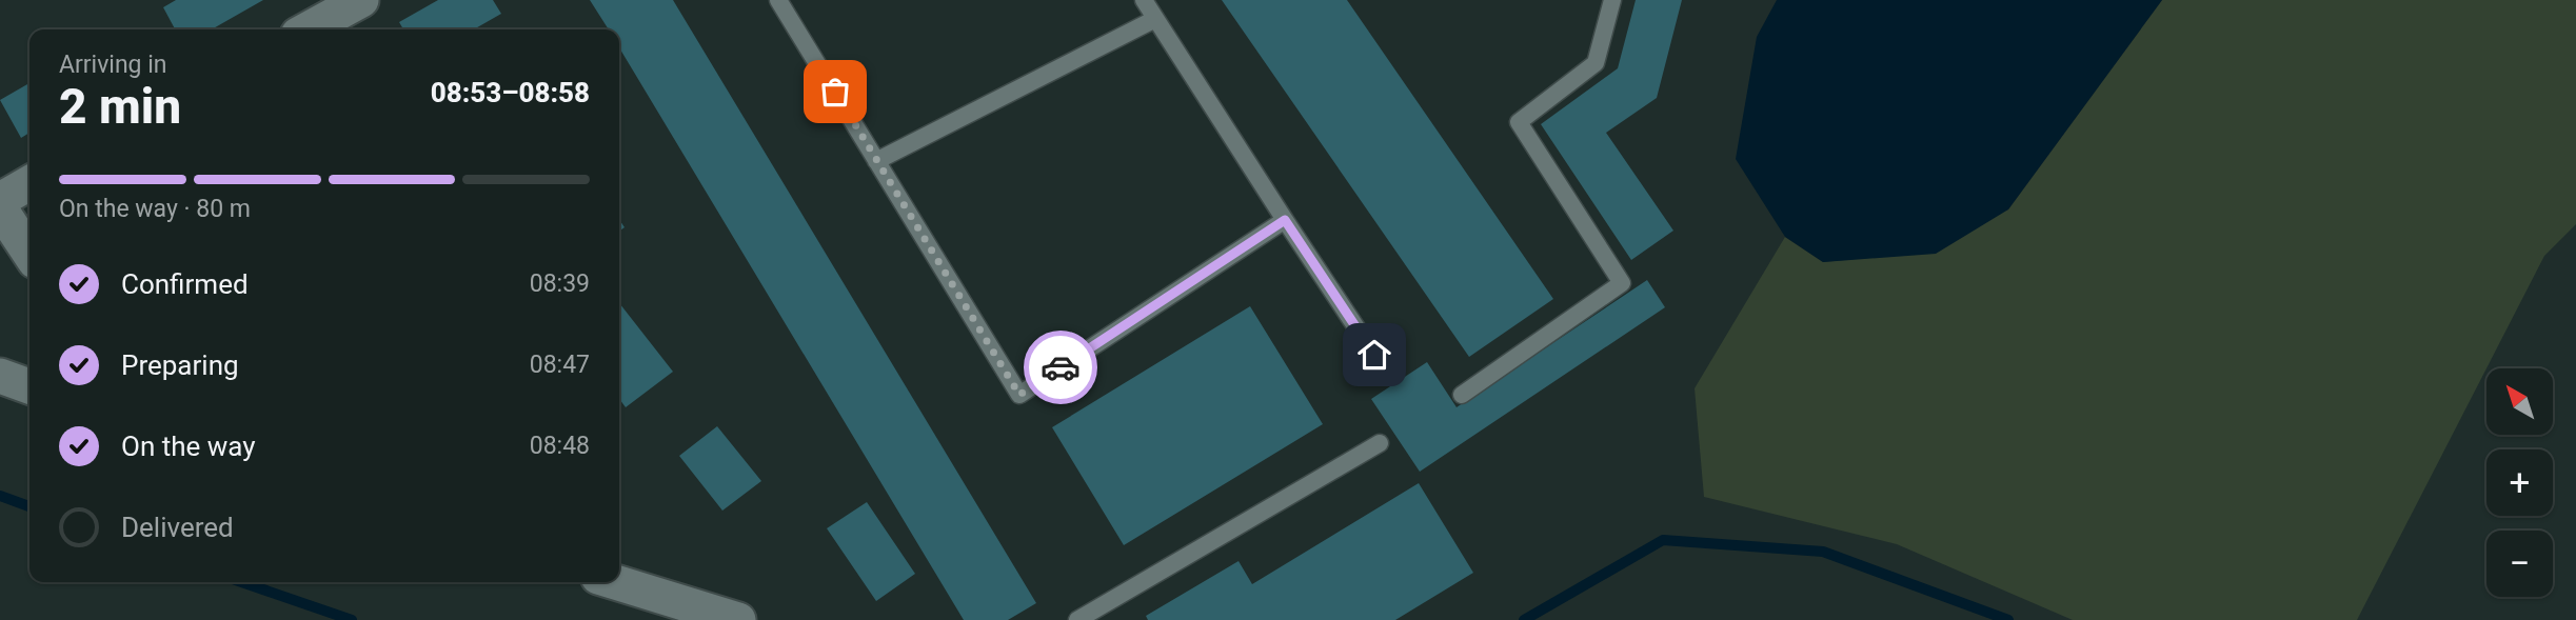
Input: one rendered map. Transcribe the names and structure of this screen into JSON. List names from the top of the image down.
{
  "north": "top left",
  "page": {
    "heading": ["2 min", "Arriving in", "08:53–08:58"],
    "bar": "On the way · 80 m",
    "list": [
      ["Confirmed", "08:39"],
      ["Preparing", "08:47"],
      ["On the way", "08:48"],
      "Delivered"
    ],
    "map_buttons": ["+", "−"]
  }
}
